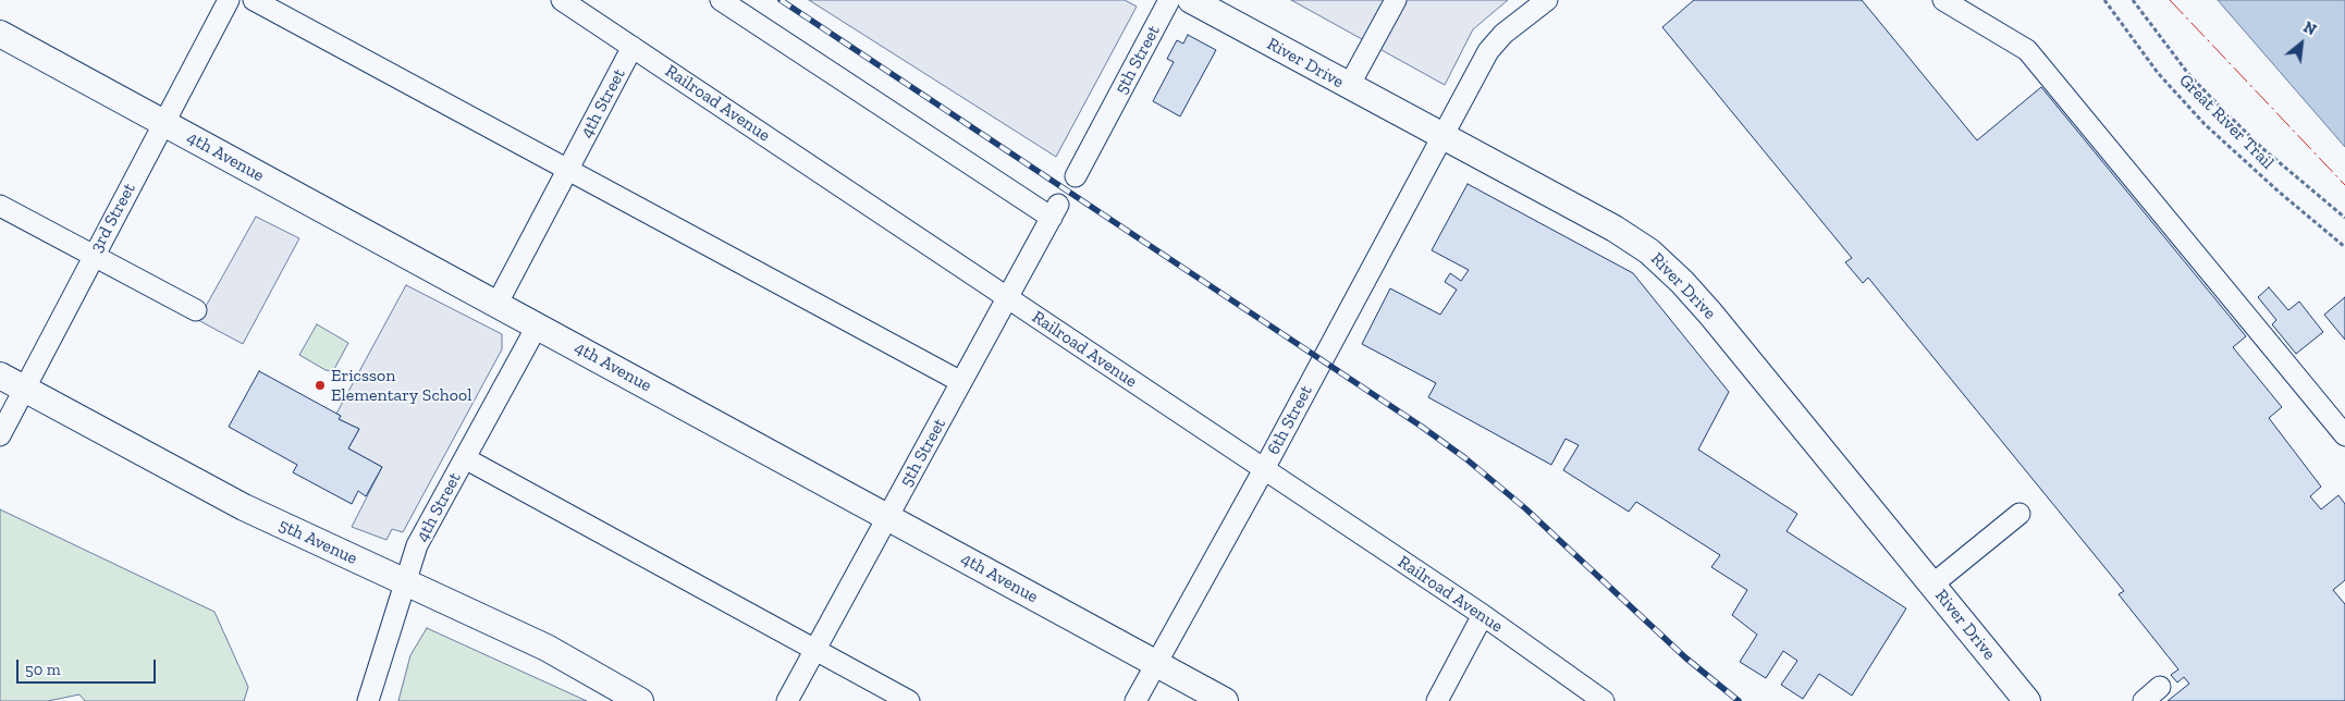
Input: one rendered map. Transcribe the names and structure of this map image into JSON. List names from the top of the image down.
{
  "streets": {
    "main road": ["River Drive", "4th Avenue", "5th Avenue"],
    "street": [
      "5th Street",
      "4th Street",
      "Railroad Avenue",
      "3rd Street",
      "6th Street"
    ],
    "path": ["Great River Trail"]
  },
  "crossings": [
    ["5th Street", "Railroad Avenue"],
    ["5th Street", "4th Avenue"],
    ["River Drive", "6th Street"],
    ["4th Street", "Railroad Avenue"],
    ["4th Street", "4th Avenue"],
    ["4th Street", "5th Avenue"],
    ["Railroad Avenue", "6th Street"],
    ["4th Avenue", "3rd Street"],
    ["4th Avenue", "6th Street"],
    ["3rd Street", "5th Avenue"]
  ],
  "places": ["Ericsson Elementary School"],
  "scale_bar": "50 m",
  "north": "top right"
}
